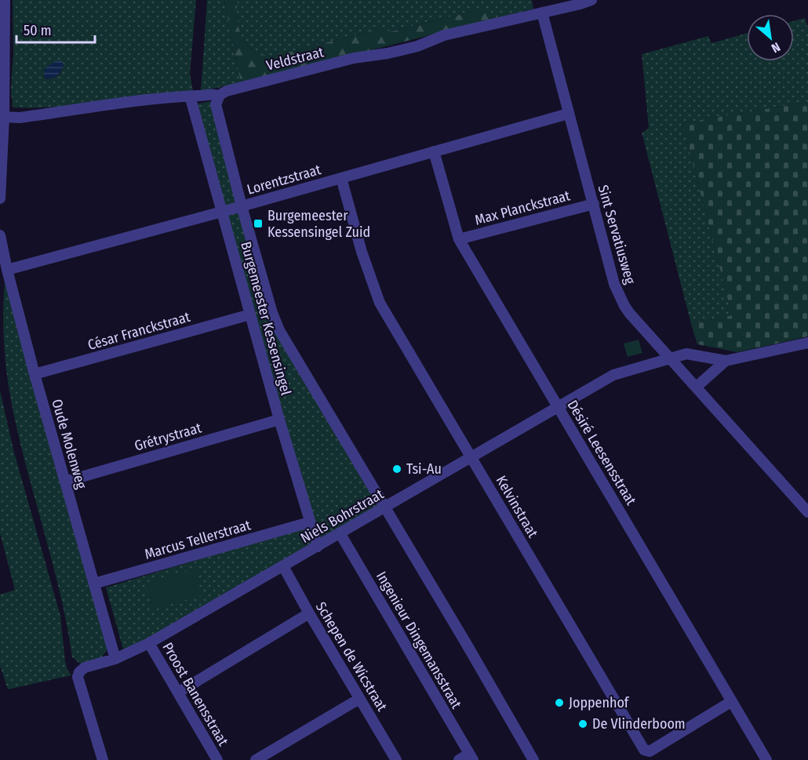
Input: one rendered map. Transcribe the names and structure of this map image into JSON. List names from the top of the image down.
{
  "streets": {
    "street": [
      "Veldstraat",
      "Lorentzstraat",
      "Max Planckstraat",
      "Sint Servatiusweg",
      "Burgemeester Kessensingel",
      "César Franckstraat",
      "Grétrystraat",
      "Oude Molenweg",
      "Désiré Leesensstraat",
      "Kelvinstraat",
      "Niels Bohrstraat",
      "Marcus Tellerstraat",
      "Ingenieur Dingemansstraat",
      "Schepen de Wicstraat",
      "Proost Banensstraat"
    ]
  },
  "crossings": [
    ["Veldstraat", "Sint Servatiusweg"],
    ["Veldstraat", "Burgemeester Kessensingel"],
    ["Lorentzstraat", "Sint Servatiusweg"],
    ["Lorentzstraat", "Burgemeester Kessensingel"],
    ["Lorentzstraat", "Oude Molenweg"],
    ["Lorentzstraat", "Désiré Leesensstraat"],
    ["Lorentzstraat", "Kelvinstraat"],
    ["Max Planckstraat", "Sint Servatiusweg"],
    ["Max Planckstraat", "Désiré Leesensstraat"],
    ["Sint Servatiusweg", "Niels Bohrstraat"],
    ["Burgemeester Kessensingel", "César Franckstraat"],
    ["Burgemeester Kessensingel", "Grétrystraat"],
    ["Burgemeester Kessensingel", "Niels Bohrstraat"],
    ["Burgemeester Kessensingel", "Marcus Tellerstraat"],
    ["César Franckstraat", "Oude Molenweg"],
    ["Grétrystraat", "Oude Molenweg"],
    ["Oude Molenweg", "Niels Bohrstraat"],
    ["Oude Molenweg", "Marcus Tellerstraat"],
    ["Désiré Leesensstraat", "Kelvinstraat"],
    ["Désiré Leesensstraat", "Niels Bohrstraat"],
    ["Kelvinstraat", "Niels Bohrstraat"],
    ["Niels Bohrstraat", "Ingenieur Dingemansstraat"],
    ["Niels Bohrstraat", "Schepen de Wicstraat"],
    ["Niels Bohrstraat", "Proost Banensstraat"]
  ],
  "places": {
    "transit": ["Burgemeester Kessensingel Zuid"],
    "other": ["Tsi-Au", "Joppenhof", "De Vlinderboom"]
  },
  "scale_bar": "50 m",
  "north": "bottom right"
}
